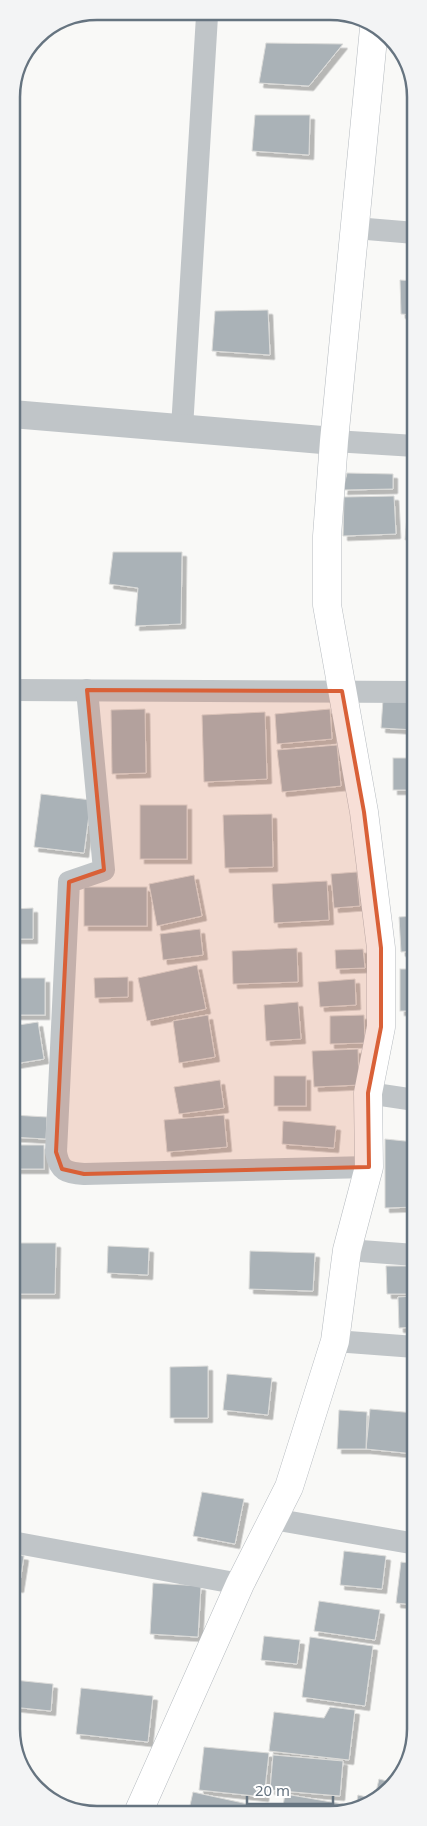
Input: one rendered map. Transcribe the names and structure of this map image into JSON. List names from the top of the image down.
{
  "scale_bar": "20 m"
}
